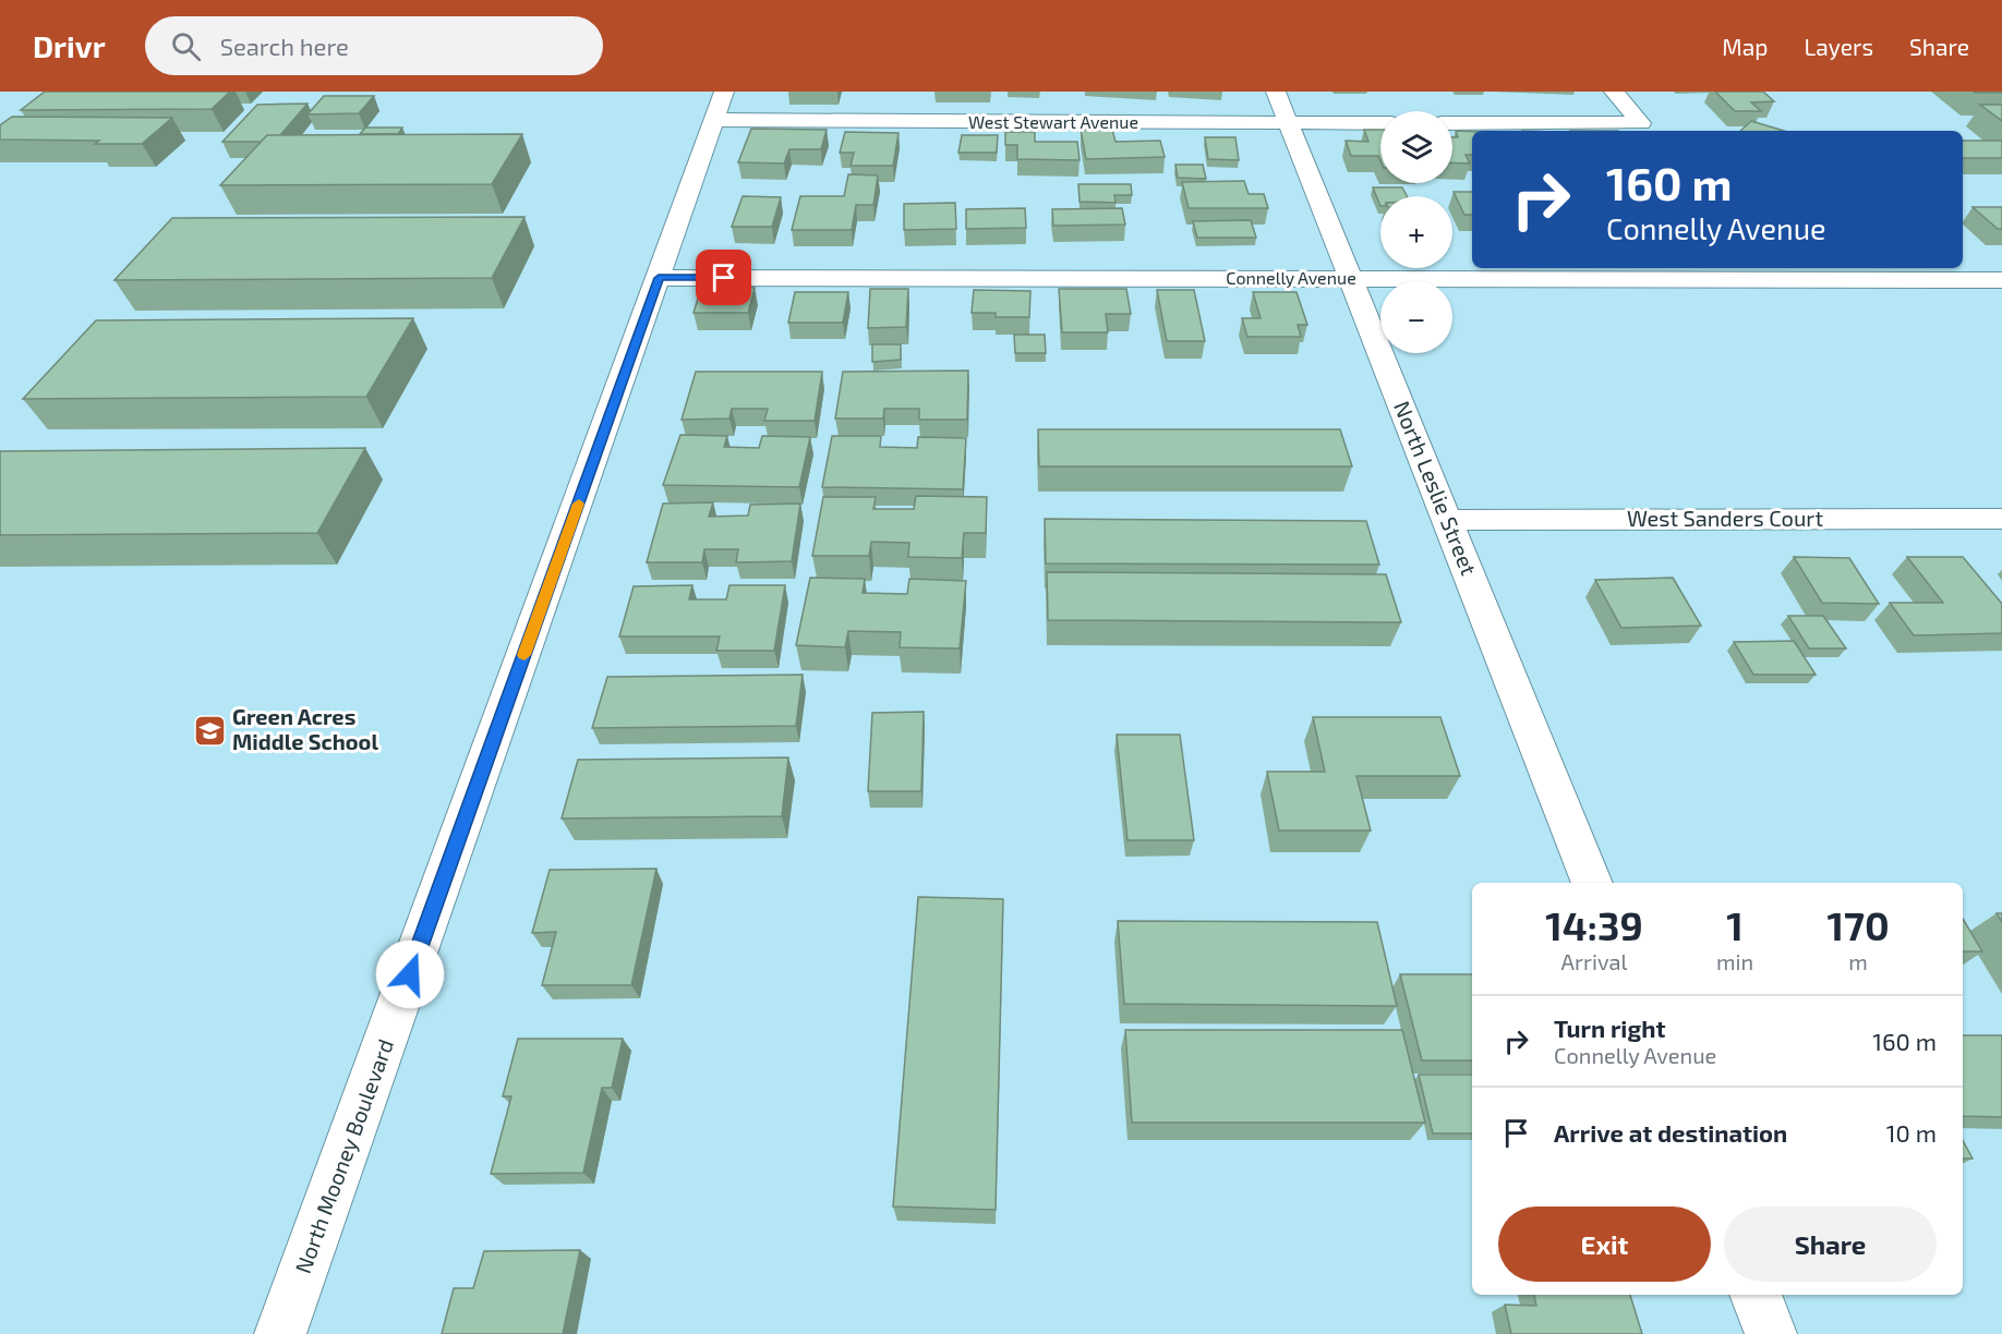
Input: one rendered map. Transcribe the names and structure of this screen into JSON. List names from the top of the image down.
{
  "streets": {
    "street": [
      "West Stewart Avenue",
      "Connelly Avenue",
      "North Leslie Street",
      "West Sanders Court",
      "North Mooney Boulevard"
    ]
  },
  "crossings": [
    ["West Stewart Avenue", "North Leslie Street"],
    ["West Stewart Avenue", "North Mooney Boulevard"],
    ["Connelly Avenue", "North Leslie Street"],
    ["Connelly Avenue", "North Mooney Boulevard"],
    ["North Leslie Street", "West Sanders Court"]
  ],
  "places": {
    "school or university": ["Green Acres Middle School"]
  },
  "page": {
    "header": "Drivr",
    "search": "Search here",
    "nav": ["Map", "Layers", "Share"],
    "map_buttons": ["+", "−"],
    "turn": ["160 m", "Connelly Avenue"],
    "eta": [
      "14:39",
      "Arrival",
      "1",
      "min",
      "170",
      "m"
    ],
    "list": [
      {
        "name": "Turn right",
        "note": "Connelly Avenue",
        "value": "160 m"
      },
      {
        "name": "Arrive at destination",
        "value": "10 m"
      }
    ],
    "buttons": ["Exit", "Share"]
  }
}
